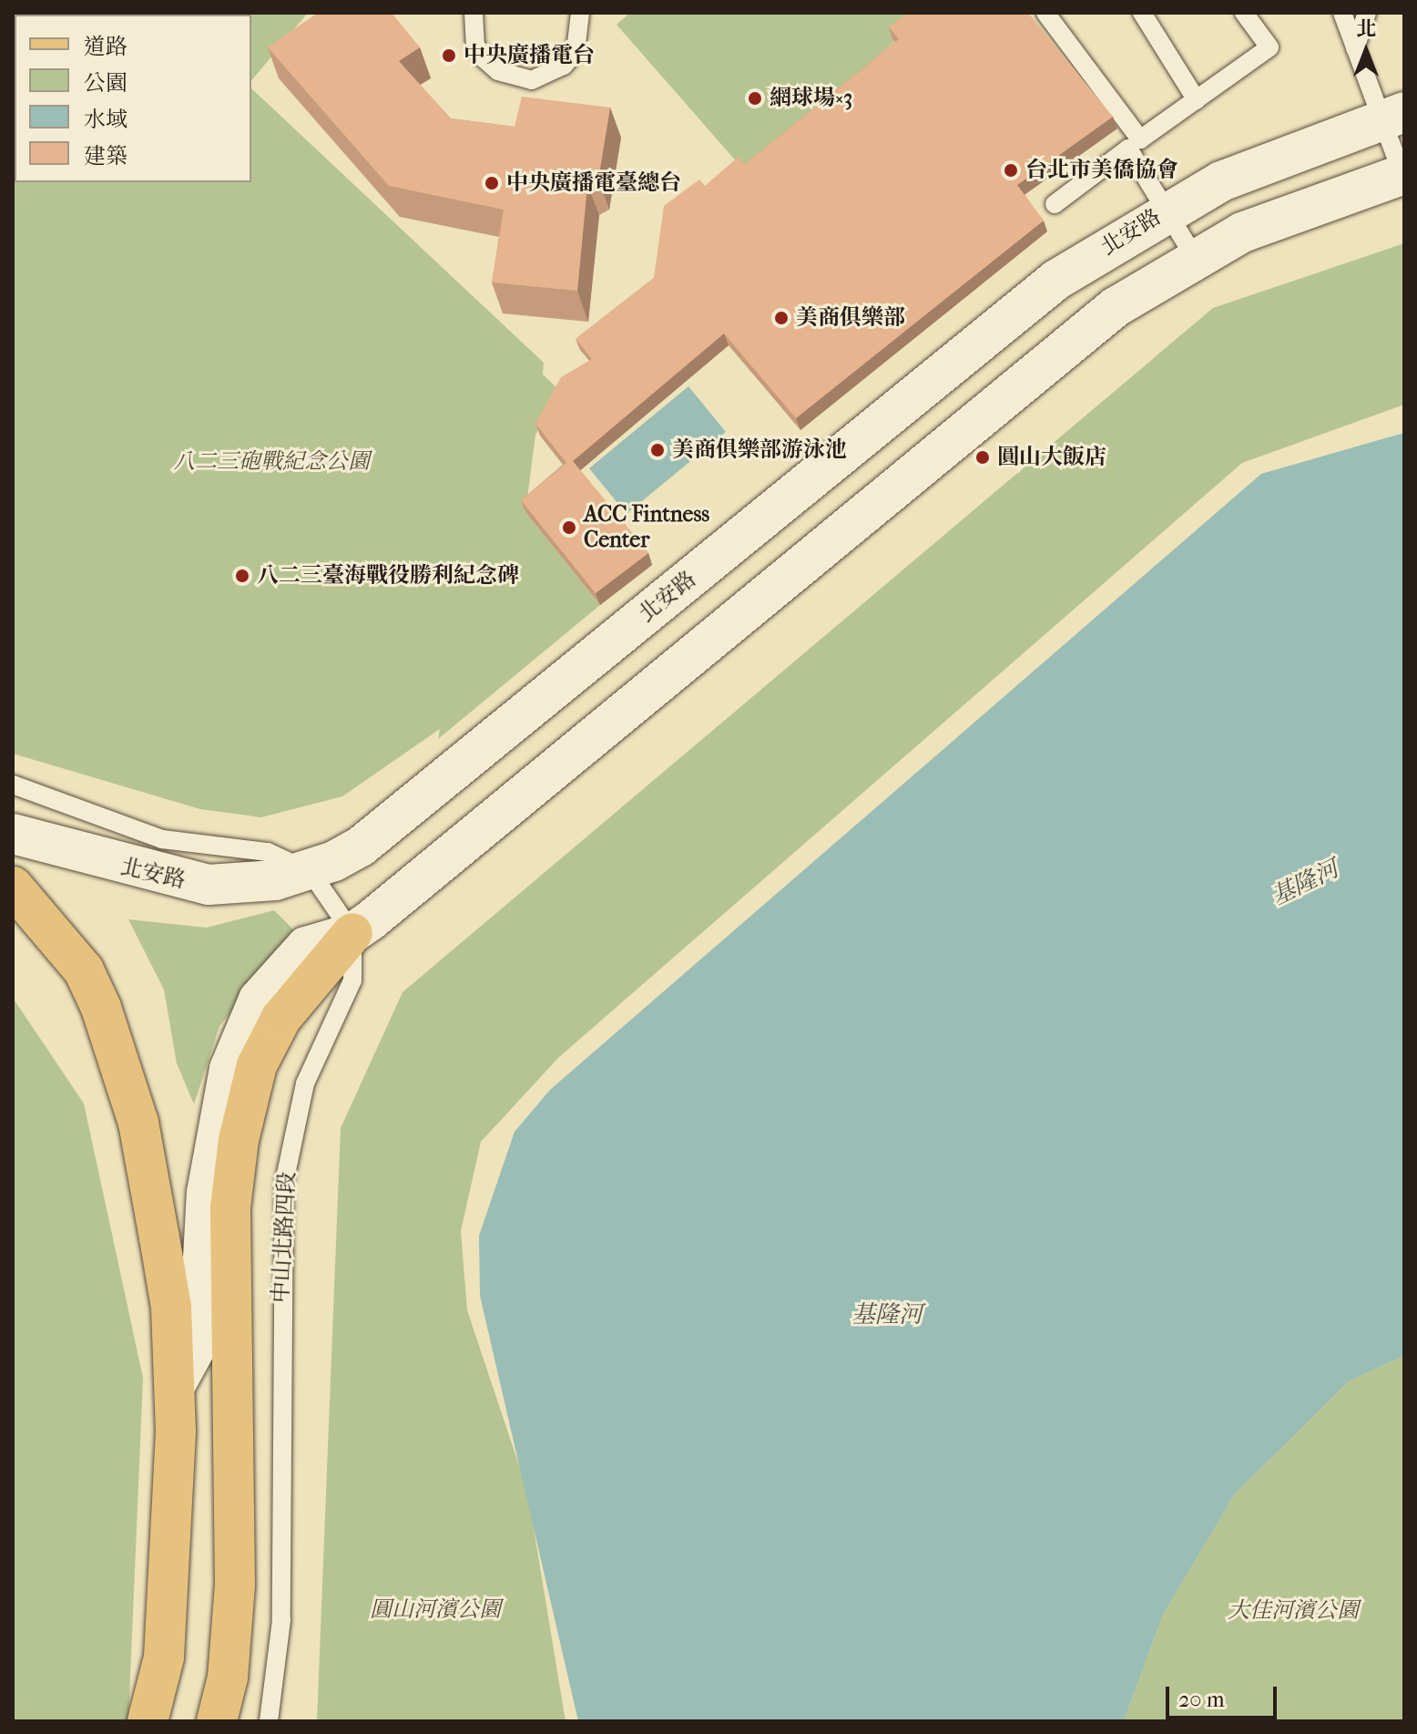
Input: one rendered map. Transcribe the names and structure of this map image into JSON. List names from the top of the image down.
{
  "streets": {
    "main road": ["北安路"],
    "lane": ["中山北路四段"]
  },
  "water": ["基隆河"],
  "parks": ["八二三砲戰紀念公園", "圓山河濱公園", "大佳河濱公園"],
  "places": [
    "中央廣播電台",
    "網球場×3",
    "台北市美僑協會",
    "中央廣播電臺總台",
    "美商俱樂部",
    "美商俱樂部游泳池",
    "圓山大飯店",
    "ACC Fintness Center",
    "八二三臺海戰役勝利紀念碑"
  ],
  "legend": [
    "道路",
    "公園",
    "水域",
    "建築"
  ],
  "scale_bar": "20 m",
  "north": "top"
}
